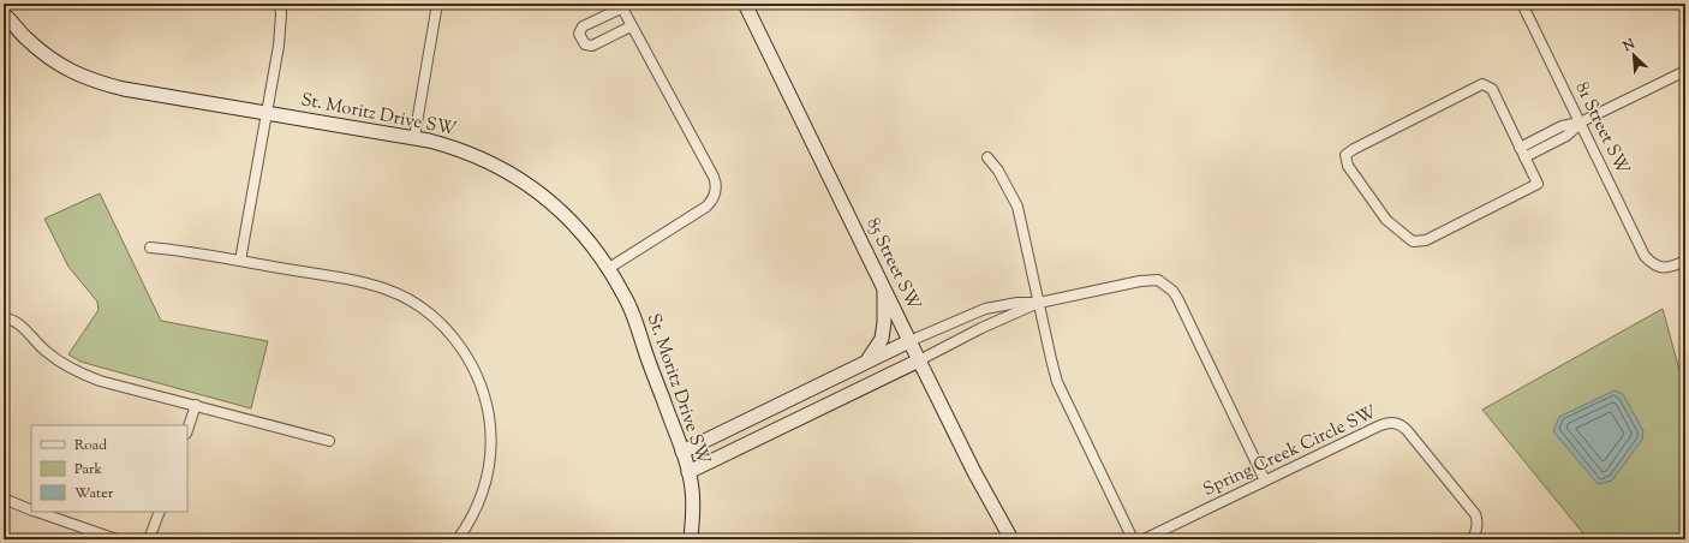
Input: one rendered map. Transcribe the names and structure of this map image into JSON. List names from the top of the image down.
{
  "streets": {
    "street": [
      "St. Moritz Drive SW",
      "81 Street SW",
      "85 Street SW",
      "Spring Creek Circle SW"
    ]
  },
  "legend": ["Road", "Park", "Water"],
  "north": "top left"
}
